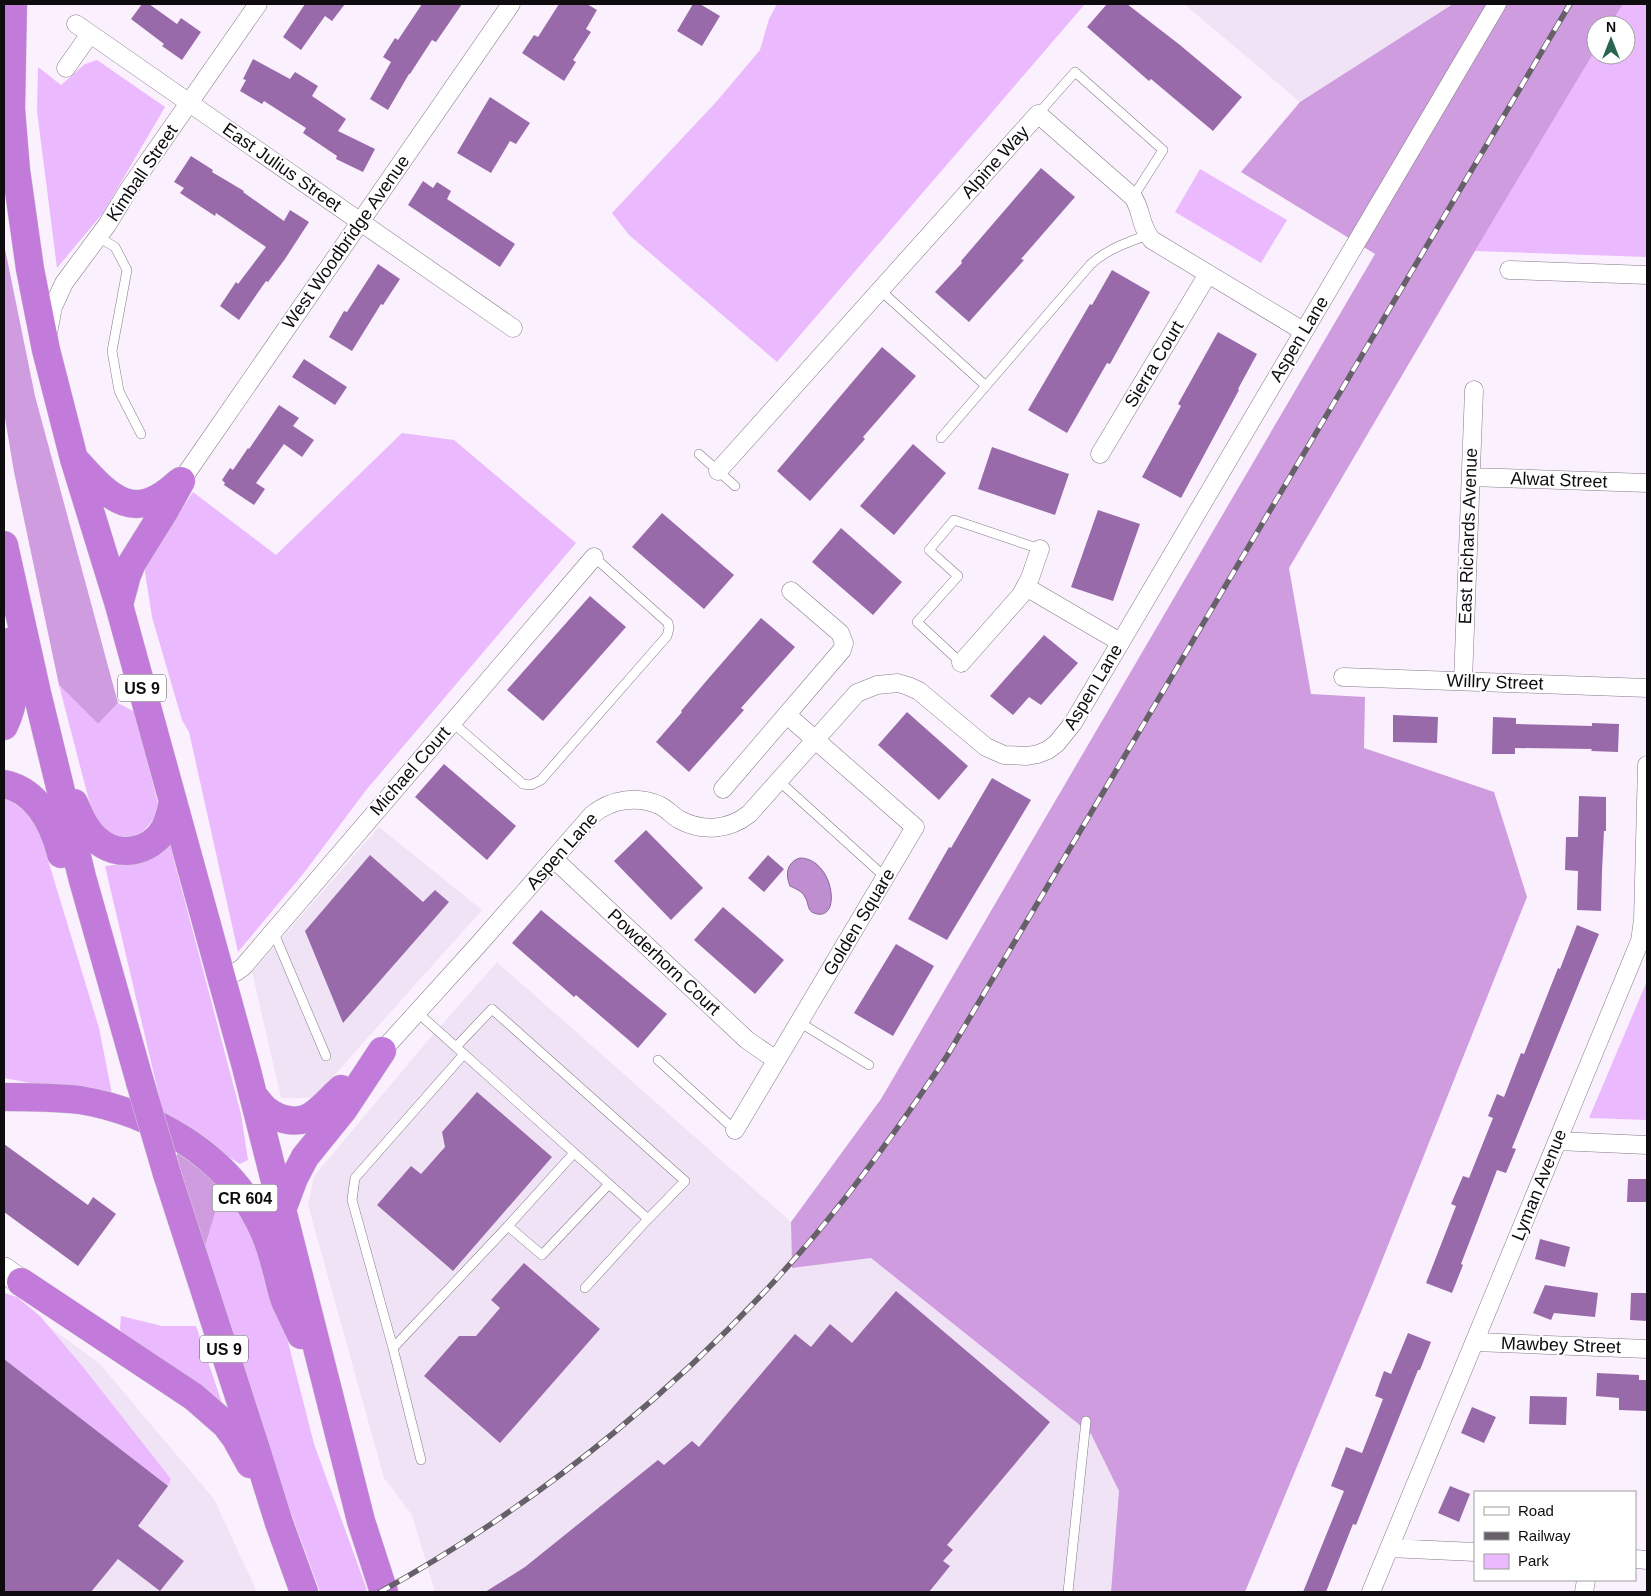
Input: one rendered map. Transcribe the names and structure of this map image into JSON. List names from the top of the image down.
{
  "streets": {
    "highway": ["US 9", "CR 604"],
    "street": [
      "Alpine Way",
      "East Julius Street",
      "Kimball Street",
      "West Woodbridge Avenue",
      "Aspen Lane",
      "Sierra Court",
      "Alwat Street",
      "East Richards Avenue",
      "Willry Street",
      "Michael Court",
      "Golden Square",
      "Powderhorn Court",
      "Lyman Avenue",
      "Mawbey Street"
    ]
  },
  "crossings": [
    ["East Julius Street", "Kimball Street"],
    ["East Julius Street", "West Woodbridge Avenue"],
    ["Kimball Street", "US 9"],
    ["Aspen Lane", "Golden Square"],
    ["Aspen Lane", "Powderhorn Court"],
    ["Alwat Street", "East Richards Avenue"],
    ["East Richards Avenue", "Willry Street"],
    ["US 9", "Michael Court"],
    ["US 9", "CR 604"],
    ["Golden Square", "Powderhorn Court"],
    ["Lyman Avenue", "Mawbey Street"]
  ],
  "legend": ["Road", "Railway", "Park"],
  "north": "top"
}
